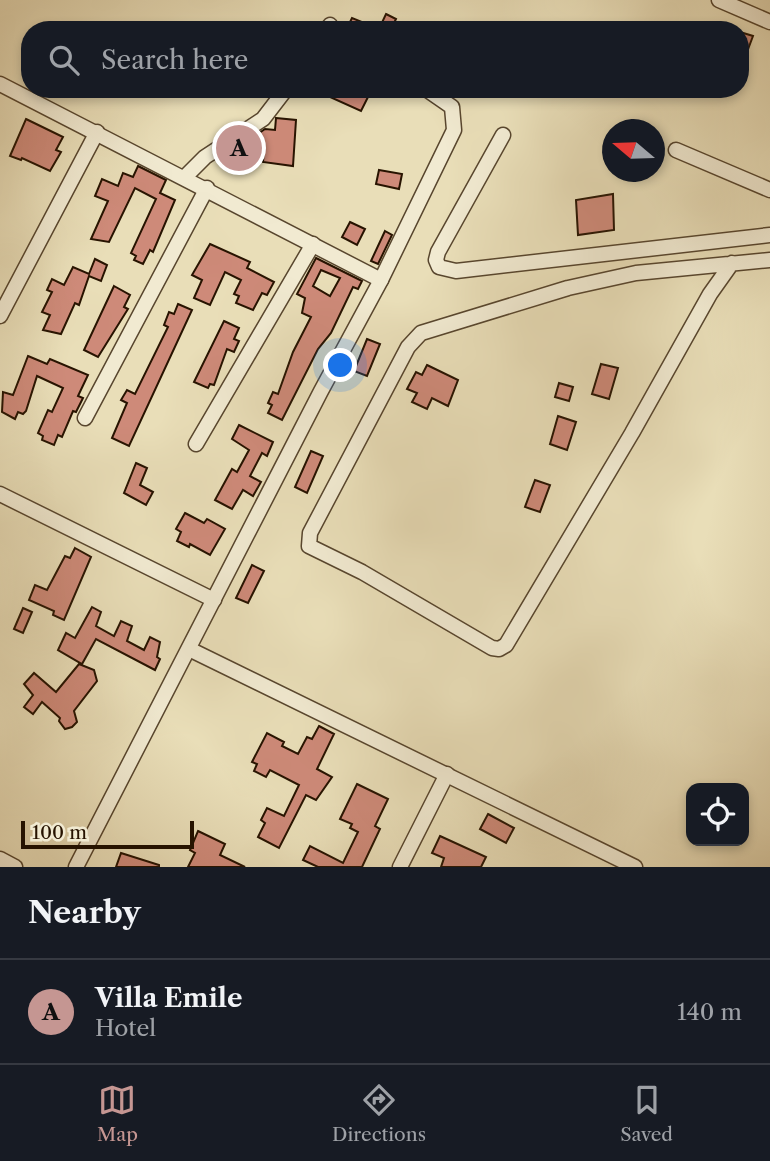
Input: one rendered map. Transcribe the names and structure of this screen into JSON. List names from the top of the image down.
{
  "scale_bar": "100 m",
  "north": "left",
  "page": {
    "search": "Search here",
    "pins": "A",
    "scale": "100 m",
    "heading": "Nearby",
    "list": [
      {
        "mark": "A",
        "name": "Villa Emile",
        "note": "Hotel",
        "value": "140 m"
      }
    ],
    "nav": ["Map", "Directions", "Saved"]
  }
}
